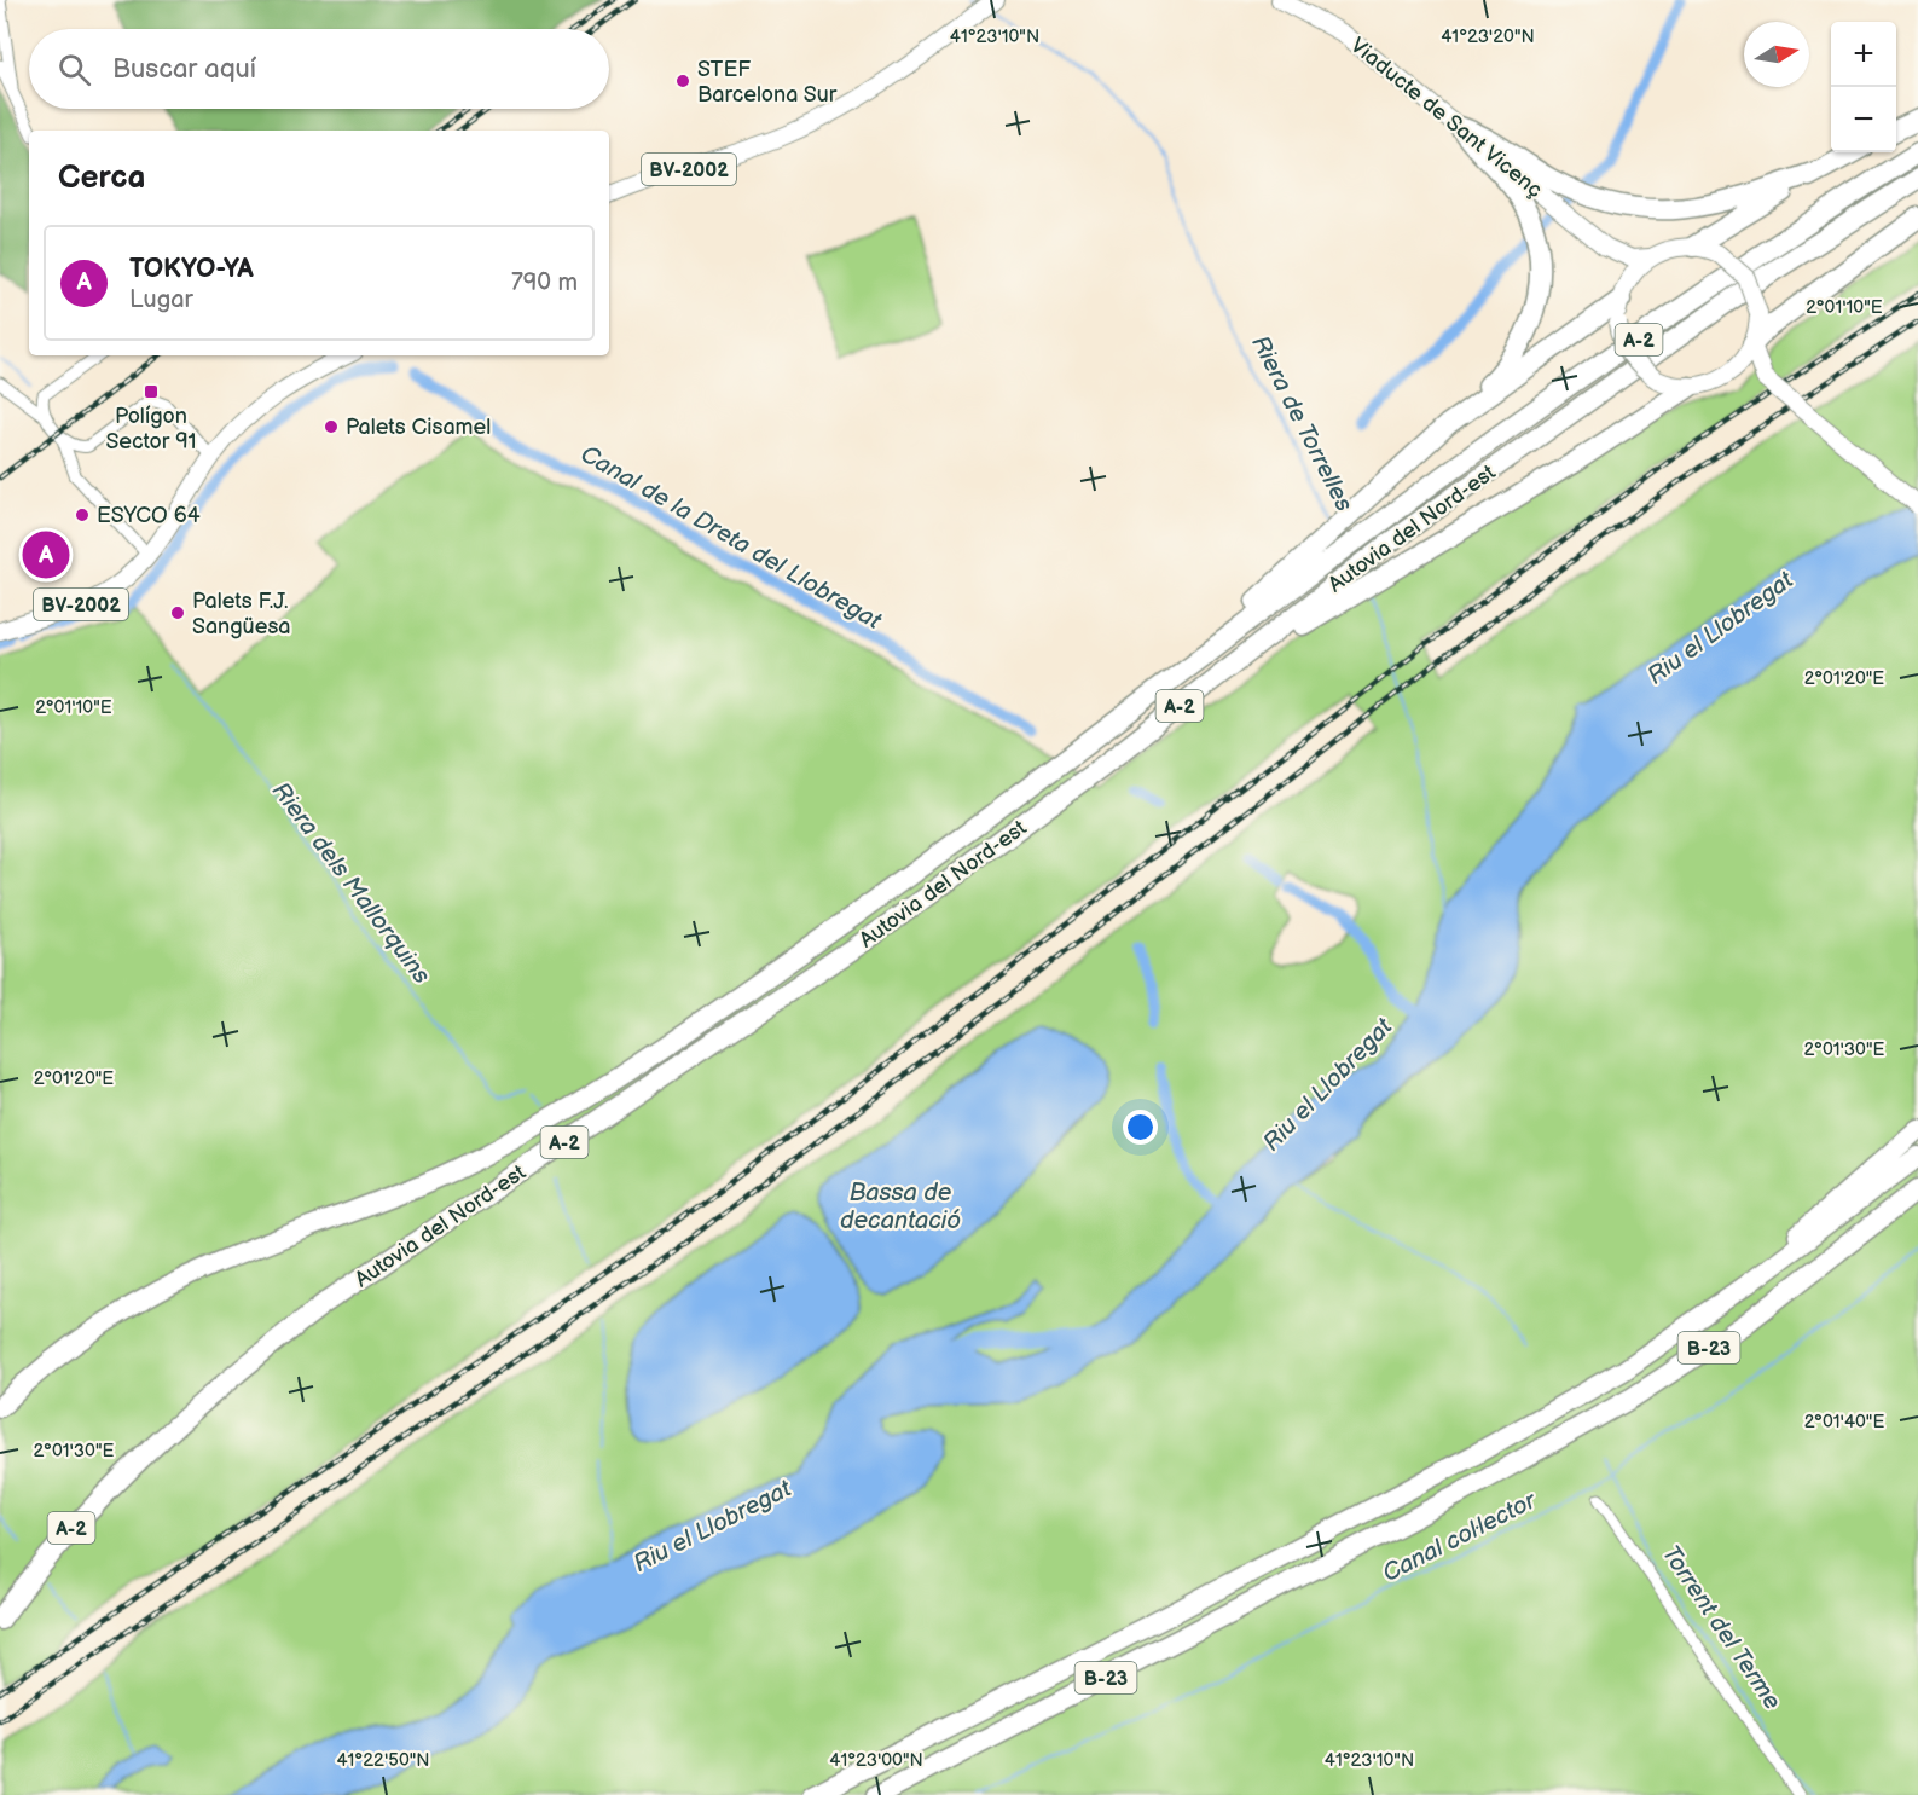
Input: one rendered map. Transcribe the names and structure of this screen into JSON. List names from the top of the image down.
{
  "streets": {
    "highway": ["A-2", "Autovia del Nord-est", "B-23"],
    "main road": ["Viaducte de Sant Vicenç", "BV-2002"]
  },
  "water": [
    "Riera de Torrelles",
    "Canal de la Dreta del Llobregat",
    "Riu el Llobregat",
    "Riera dels Mallorquins",
    "Bassa de decantació",
    "Canal col·lector",
    "Torrent del Terme"
  ],
  "places": {
    "other": [
      "STEF Barcelona Sur",
      "Palets Cisamel",
      "ESYCO 64",
      "Palets F.J. Sangüesa"
    ],
    "transit": ["Polígon Sector 91"]
  },
  "north": "right",
  "page": {
    "map_buttons": ["+", "−"],
    "search": "Buscar aquí",
    "heading": "Cerca",
    "list": [
      {
        "mark": "A",
        "name": "TOKYO-YA",
        "note": "Lugar",
        "value": "790 m"
      }
    ],
    "pins": "A"
  },
  "coordinates": [
    "41°23'10\"N",
    "41°23'20\"N",
    "2°01'10\"E",
    "2°01'20\"E",
    "2°01'30\"E",
    "2°01'40\"E",
    "41°22'50\"N",
    "41°23'00\"N"
  ]
}
